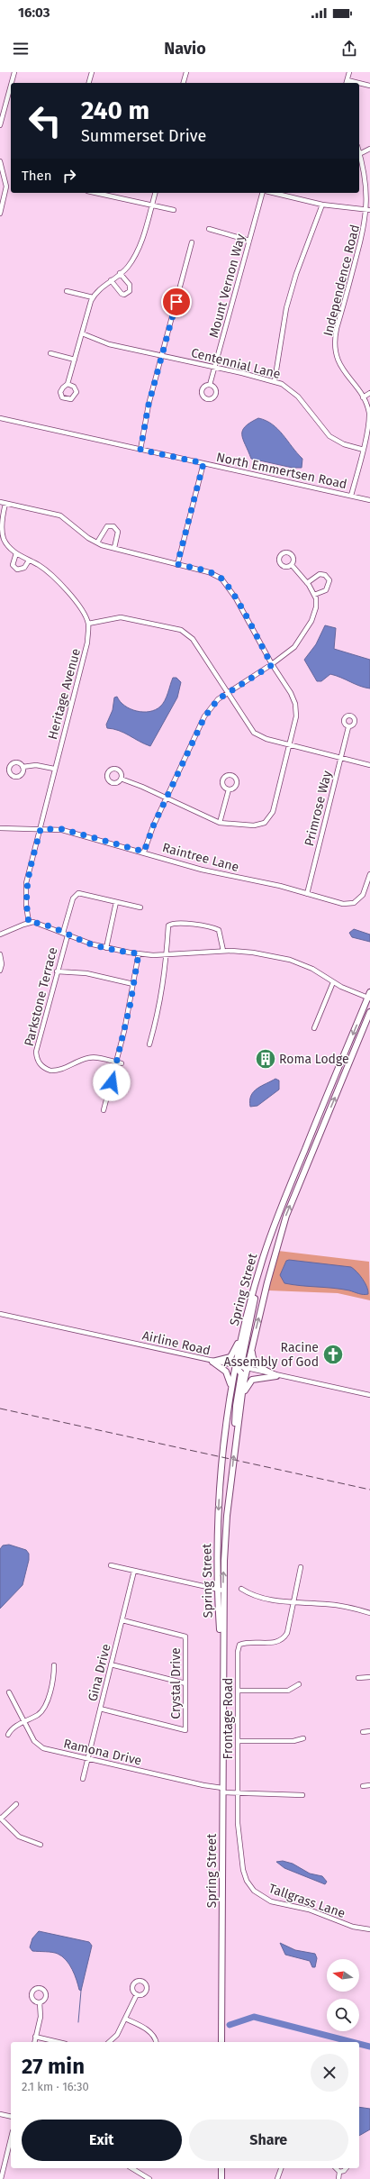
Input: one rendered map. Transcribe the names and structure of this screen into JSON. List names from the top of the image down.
{
  "streets": {
    "main road": ["Spring Street"],
    "street": [
      "Independence Road",
      "Mount Vernon Way",
      "Centennial Lane",
      "North Emmertsen Road",
      "Heritage Avenue",
      "Primrose Way",
      "Raintree Lane",
      "Parkstone Terrace",
      "Airline Road",
      "Gina Drive",
      "Crystal Drive",
      "Frontage Road",
      "Ramona Drive",
      "Tallgrass Lane"
    ]
  },
  "crossings": [
    ["Independence Road", "Centennial Lane"],
    ["Independence Road", "North Emmertsen Road"],
    ["Mount Vernon Way", "Centennial Lane"],
    ["Heritage Avenue", "Raintree Lane"],
    ["Primrose Way", "Raintree Lane"],
    ["Spring Street", "Airline Road"],
    ["Spring Street", "Ramona Drive"],
    ["Gina Drive", "Crystal Drive"],
    ["Gina Drive", "Ramona Drive"],
    ["Frontage Road", "Ramona Drive"],
    ["Frontage Road", "Tallgrass Lane"],
    ["Ramona Drive", "Tallgrass Lane"]
  ],
  "places": {
    "building": ["Roma Lodge"],
    "church": ["Racine Assembly of God"]
  },
  "north": "left",
  "page": {
    "status": "16:03",
    "header": "Navio",
    "turn": ["240 m", "Summerset Drive"],
    "then": "Then",
    "heading": ["27 min", "2.1 km · 16:30"],
    "buttons": ["Exit", "Share"]
  }
}
